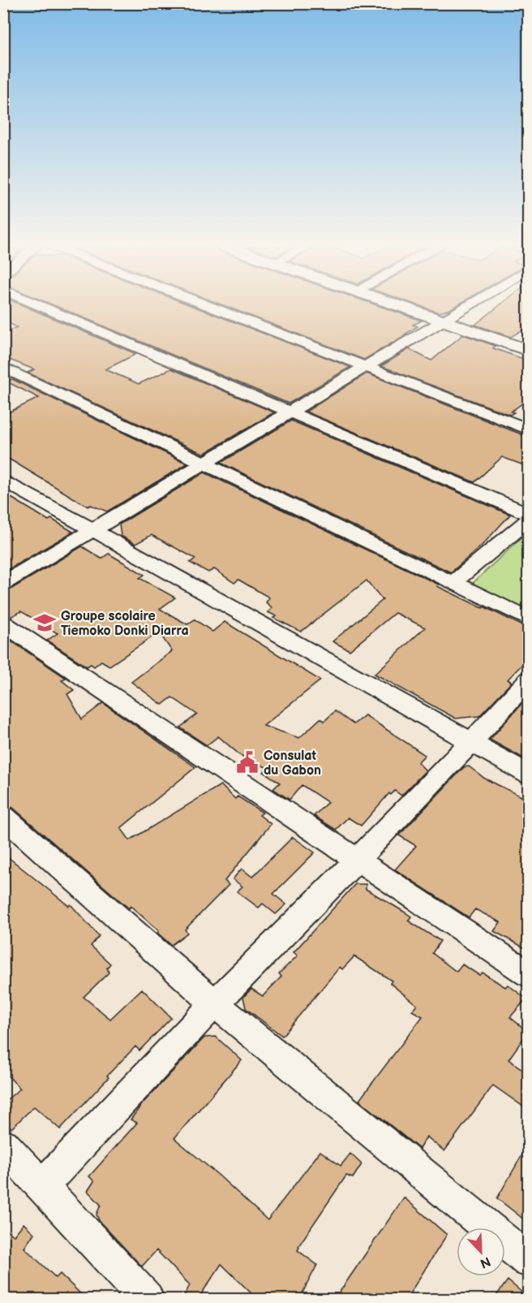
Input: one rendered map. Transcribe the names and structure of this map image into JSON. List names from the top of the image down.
{
  "places": {
    "school or university": ["Groupe scolaire Tiemoko Donki Diarra"],
    "public building": ["Consulat du Gabon"]
  },
  "north": "bottom right"
}
